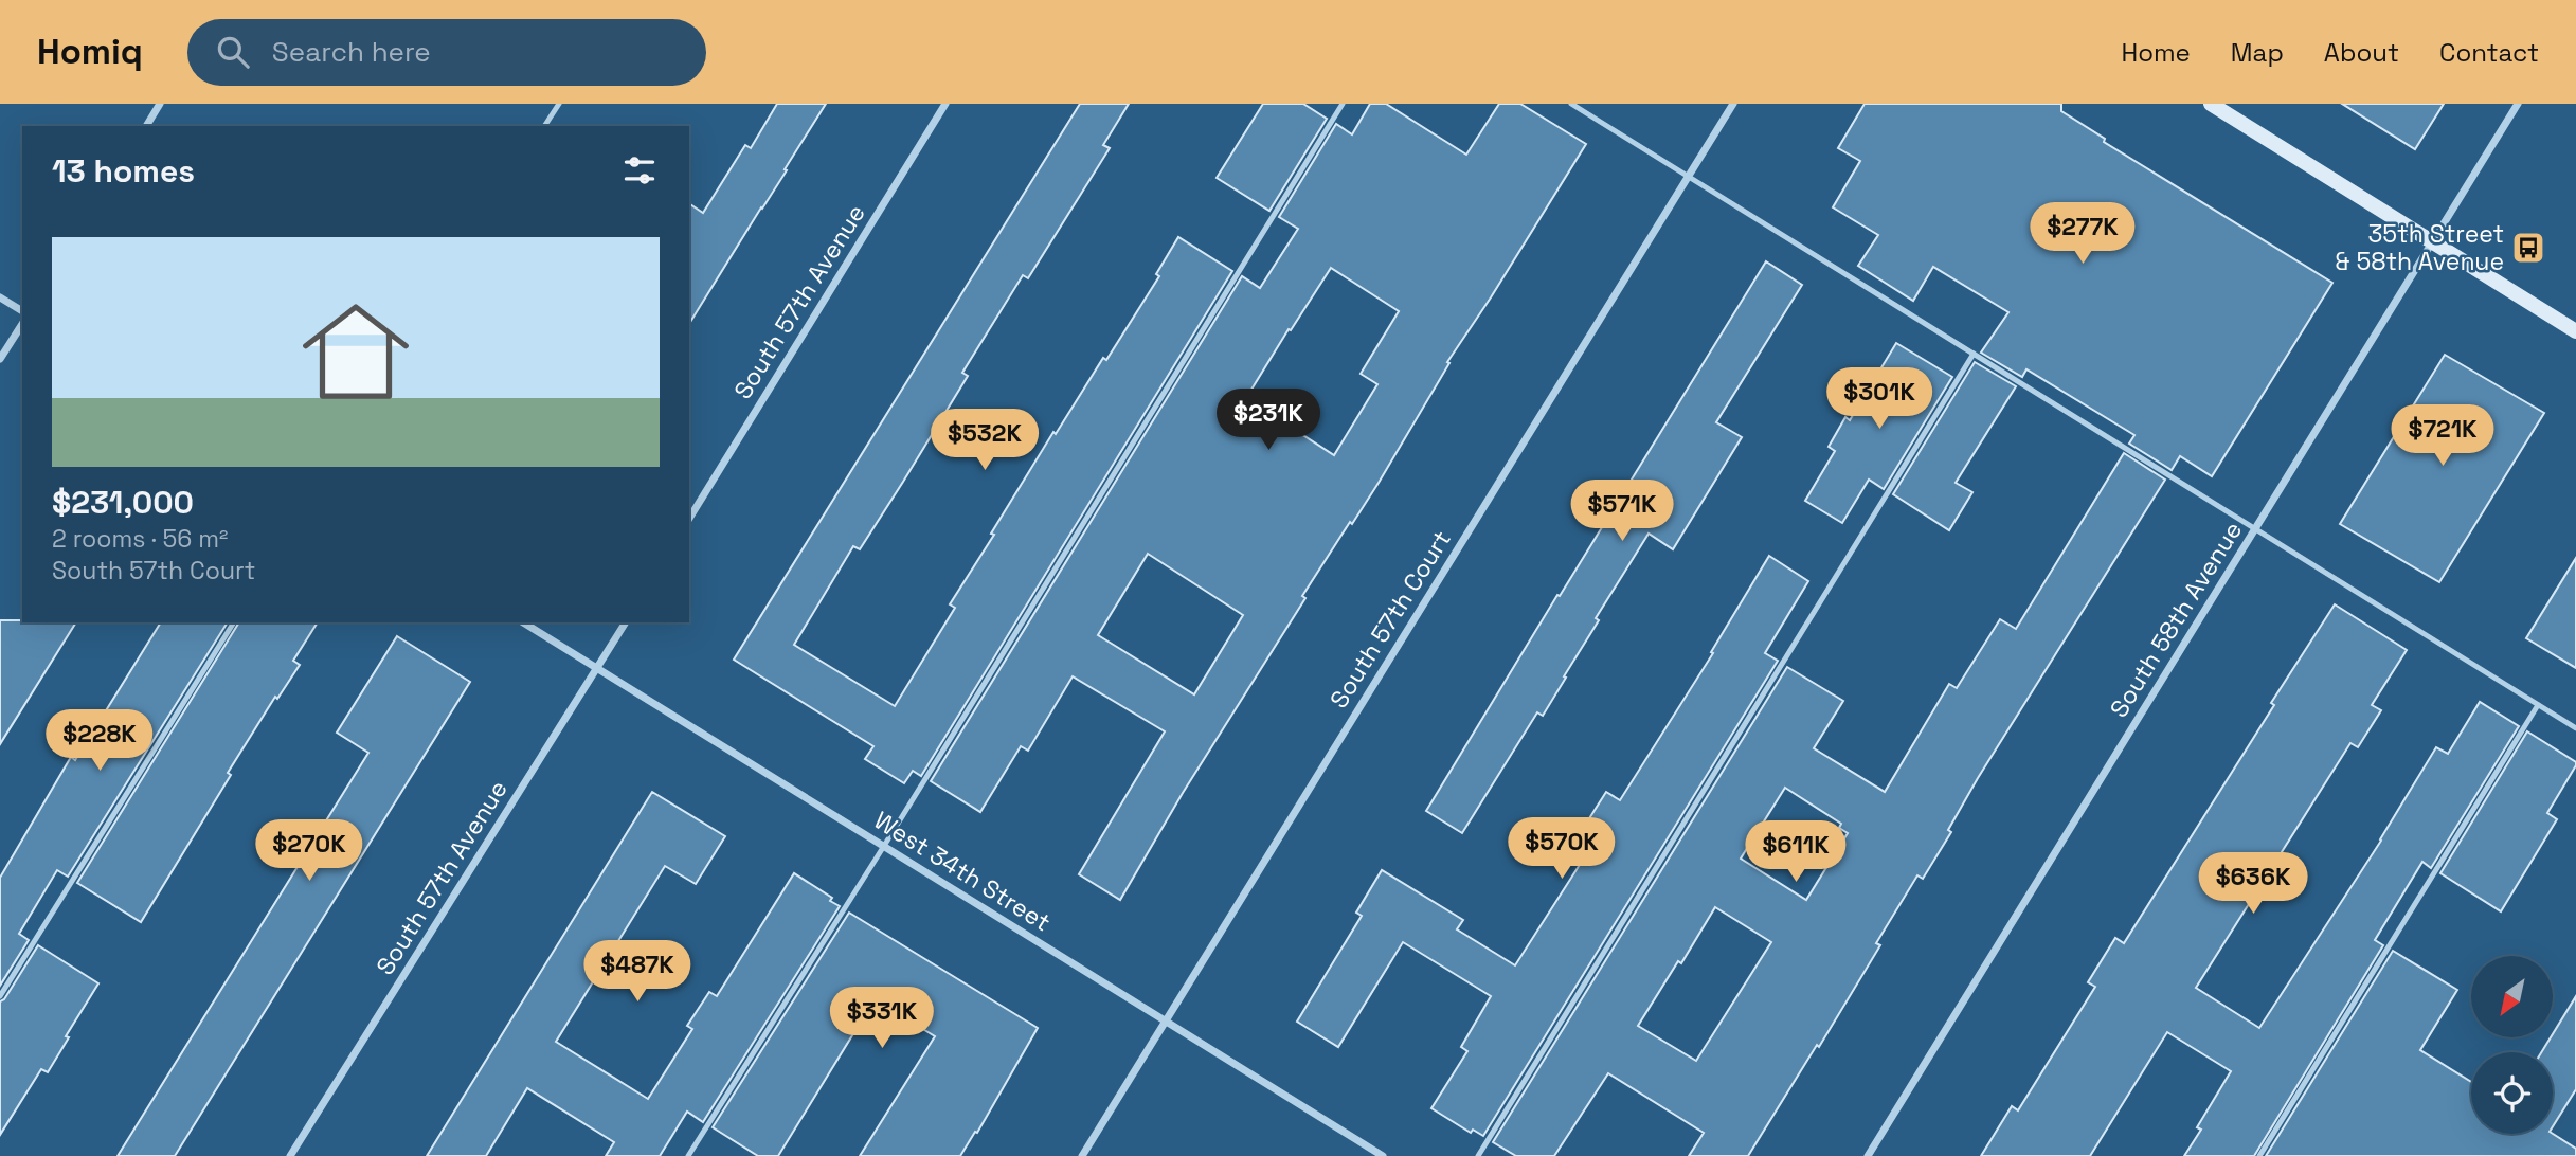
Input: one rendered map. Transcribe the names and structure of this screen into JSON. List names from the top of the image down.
{
  "streets": {
    "street": [
      "South 57th Avenue",
      "South 57th Court",
      "South 58th Avenue",
      "West 34th Street"
    ]
  },
  "crossings": [
    ["South 57th Avenue", "West 34th Street"],
    ["South 57th Court", "West 34th Street"]
  ],
  "places": {
    "bus stop": ["35th Street & 58th Avenue"]
  },
  "north": "bottom left",
  "page": {
    "header": "Homiq",
    "search": "Search here",
    "nav": [
      "Home",
      "Map",
      "About",
      "Contact"
    ],
    "heading": "13 homes",
    "price": [
      "$277K",
      "$301K",
      "$231K",
      "$721K",
      "$532K",
      "$571K",
      "$228K",
      "$570K",
      "$270K",
      "$611K",
      "$636K",
      "$487K",
      "$331K"
    ],
    "list": [
      {
        "name": "$231,000",
        "note": "2 rooms · 56 m² · South 57th Court"
      }
    ]
  }
}
